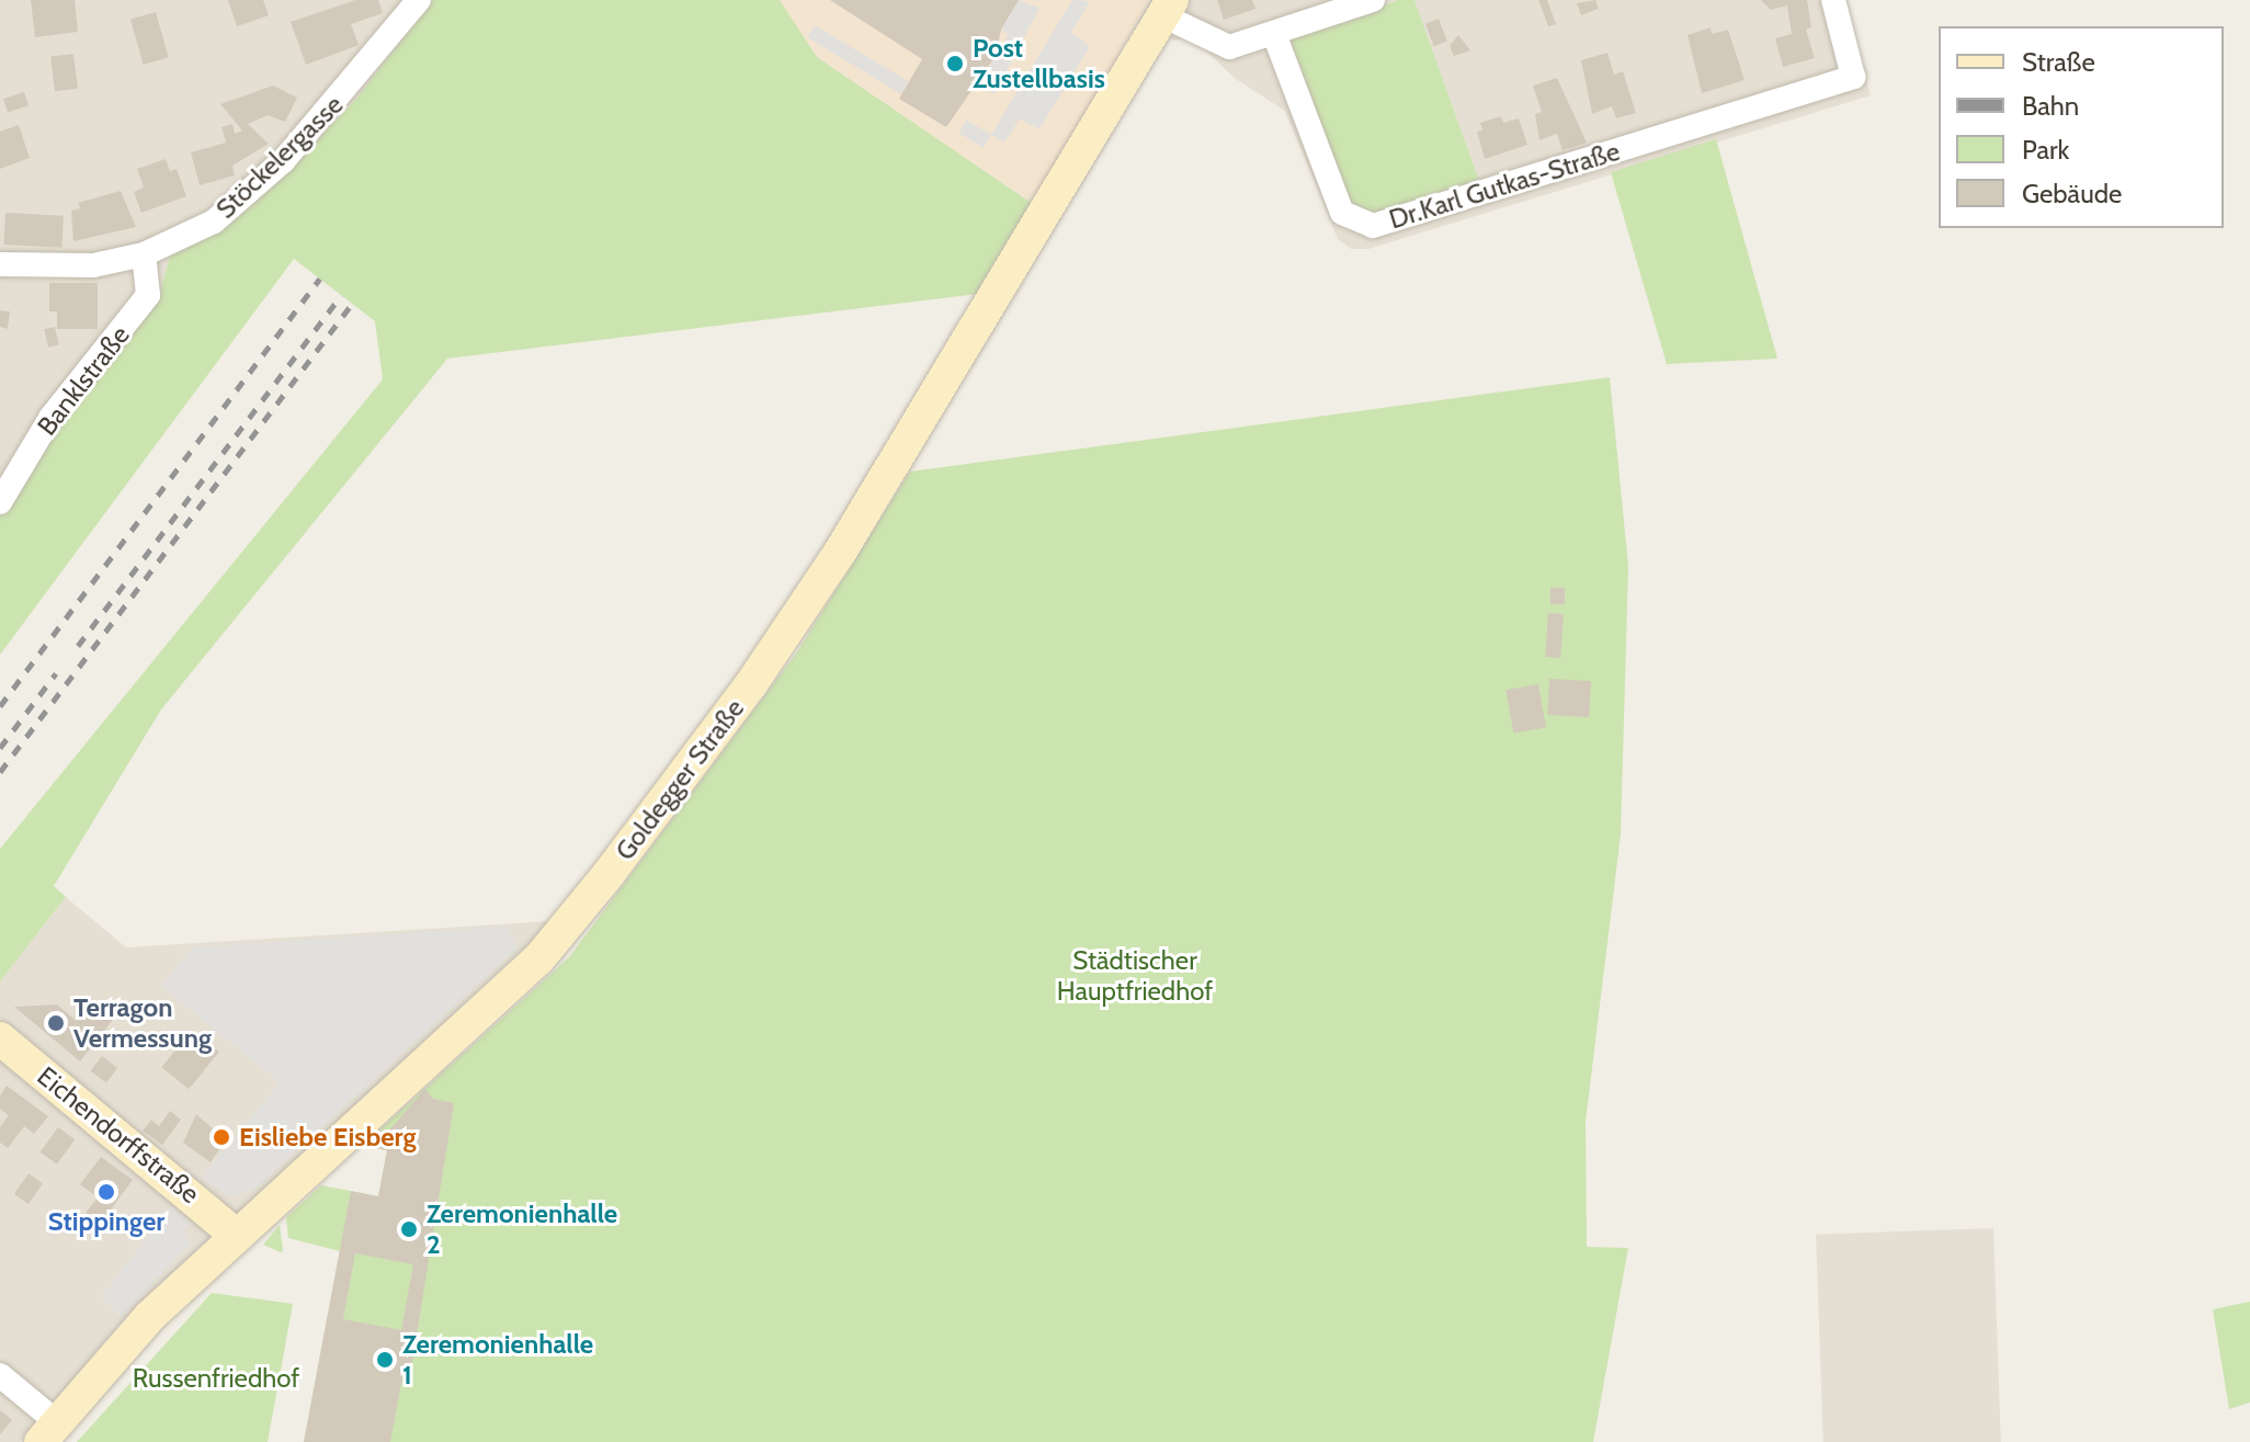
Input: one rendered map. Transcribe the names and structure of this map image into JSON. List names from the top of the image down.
{
  "streets": {
    "street": [
      "Stöckelergasse",
      "Dr.Karl Gutkas-Straße",
      "Banklstraße",
      "Goldegger Straße",
      "Eichendorffstraße"
    ]
  },
  "crossings": [
    ["Stöckelergasse", "Banklstraße"],
    ["Goldegger Straße", "Eichendorffstraße"]
  ],
  "parks": ["Städtischer Hauptfriedhof", "Russenfriedhof"],
  "places": [
    "Post Zustellbasis",
    "Terragon Vermessung",
    "Eisliebe Eisberg",
    "Stippinger",
    "Zeremonienhalle 2",
    "Zeremonienhalle 1"
  ],
  "legend": [
    "Straße",
    "Bahn",
    "Park",
    "Gebäude"
  ]
}
